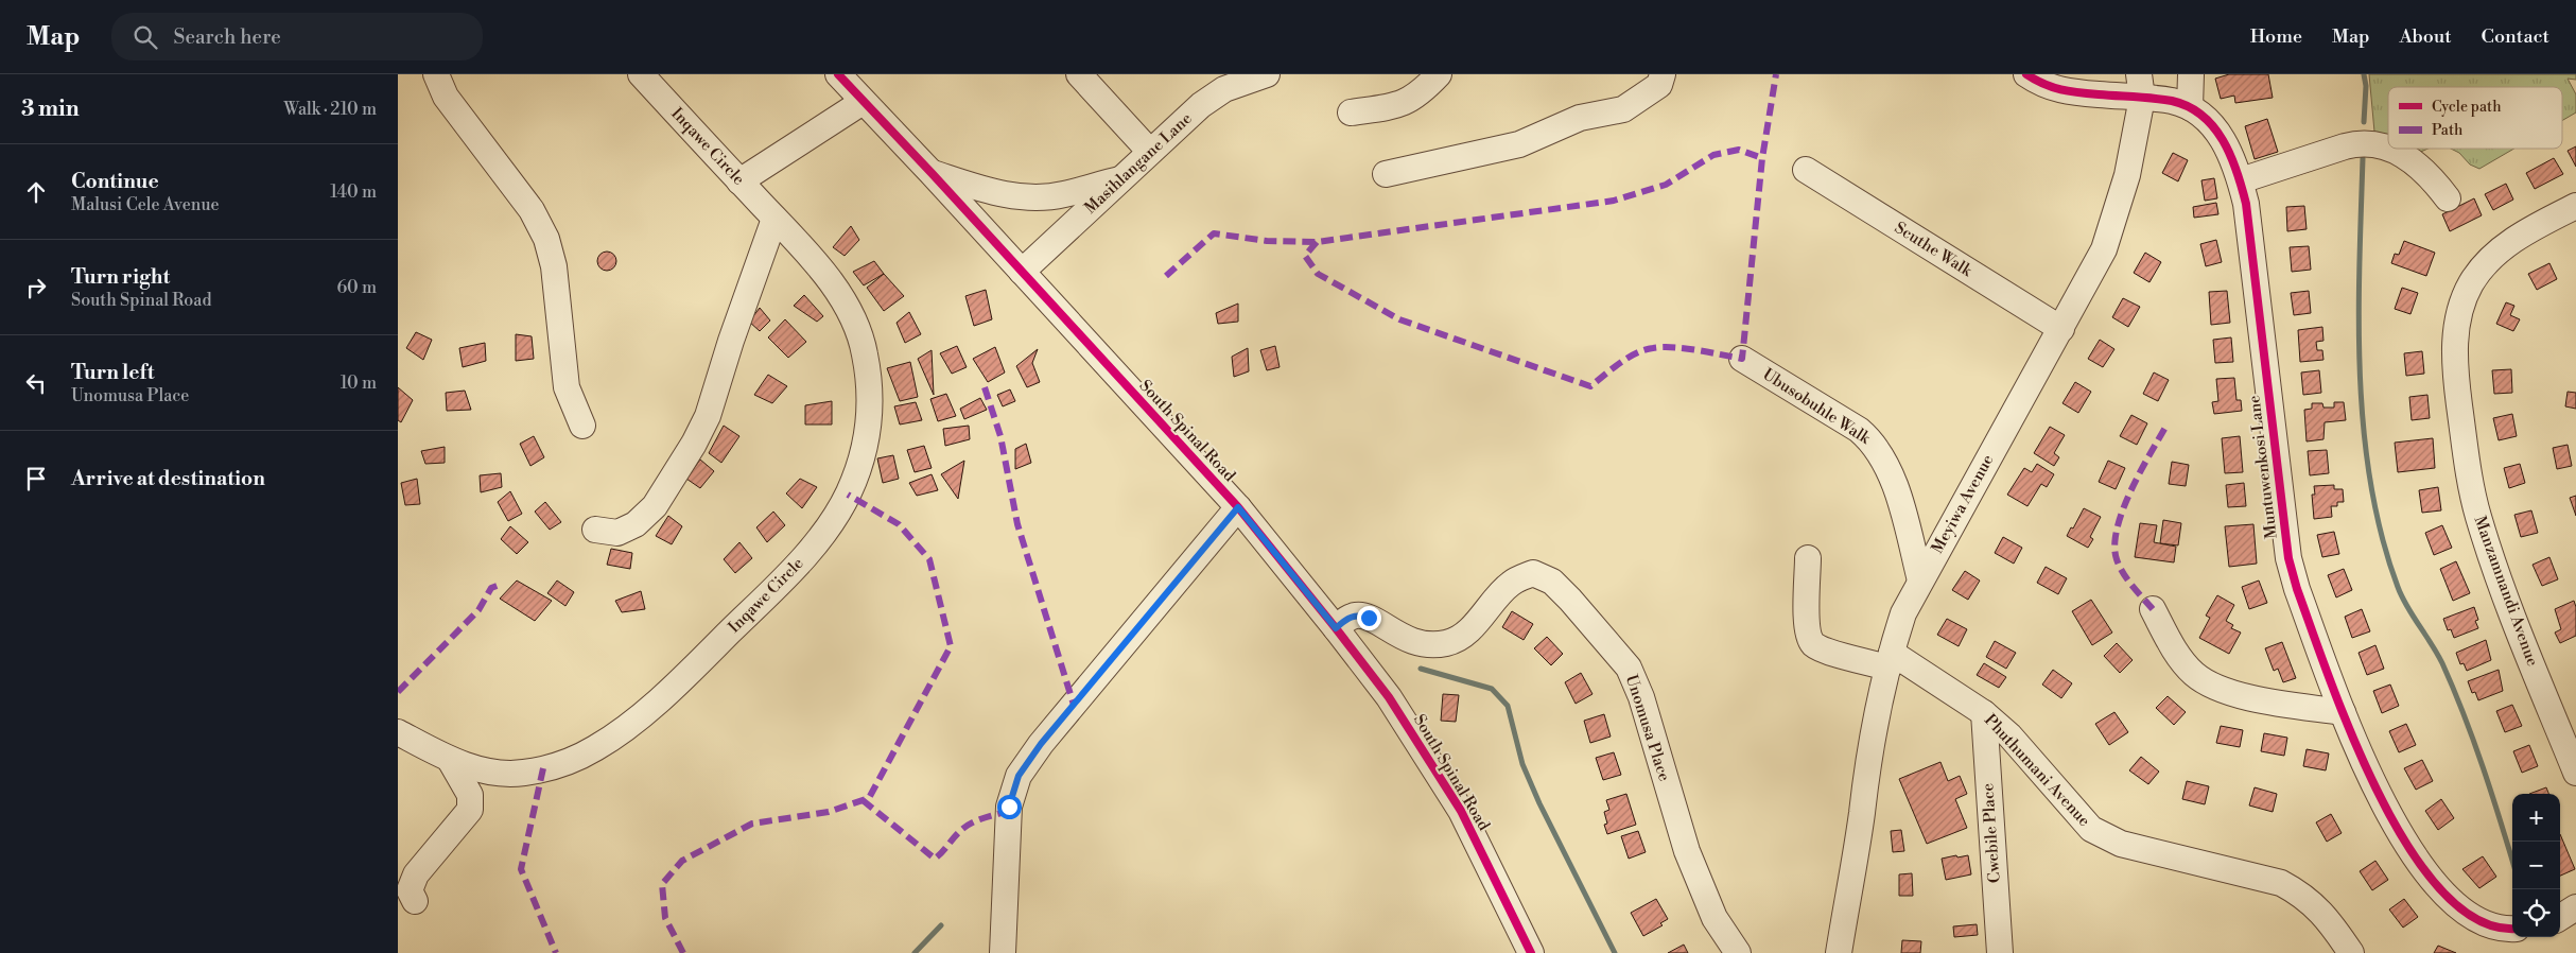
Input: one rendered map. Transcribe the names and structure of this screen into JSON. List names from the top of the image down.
{
  "streets": {
    "street": [
      "Inqawe Circle",
      "Masihlangane Lane",
      "Scuthe Walk",
      "Ubusobuhle Walk",
      "South Spinal Road",
      "Muntuwenkosi Lane",
      "Meyiwa Avenue",
      "Manzamnandi Avenue",
      "Unomusa Place",
      "Phuthumani Avenue",
      "Cwebile Place"
    ]
  },
  "crossings": [
    ["Masihlangane Lane", "South Spinal Road"],
    ["Scuthe Walk", "Meyiwa Avenue"],
    ["Ubusobuhle Walk", "Meyiwa Avenue"],
    ["South Spinal Road", "Unomusa Place"],
    ["Muntuwenkosi Lane", "Meyiwa Avenue"],
    ["Meyiwa Avenue", "Phuthumani Avenue"],
    ["Phuthumani Avenue", "Cwebile Place"]
  ],
  "legend": ["Cycle path", "Path"],
  "page": {
    "header": "Map",
    "search": "Search here",
    "nav": [
      "Home",
      "Map",
      "About",
      "Contact"
    ],
    "heading": ["3 min", "Walk · 210 m"],
    "list": [
      ["Continue", "Malusi Cele Avenue", "140 m"],
      ["Turn right", "South Spinal Road", "60 m"],
      ["Turn left", "Unomusa Place", "10 m"],
      "Arrive at destination"
    ],
    "map_buttons": ["+", "−"]
  }
}
